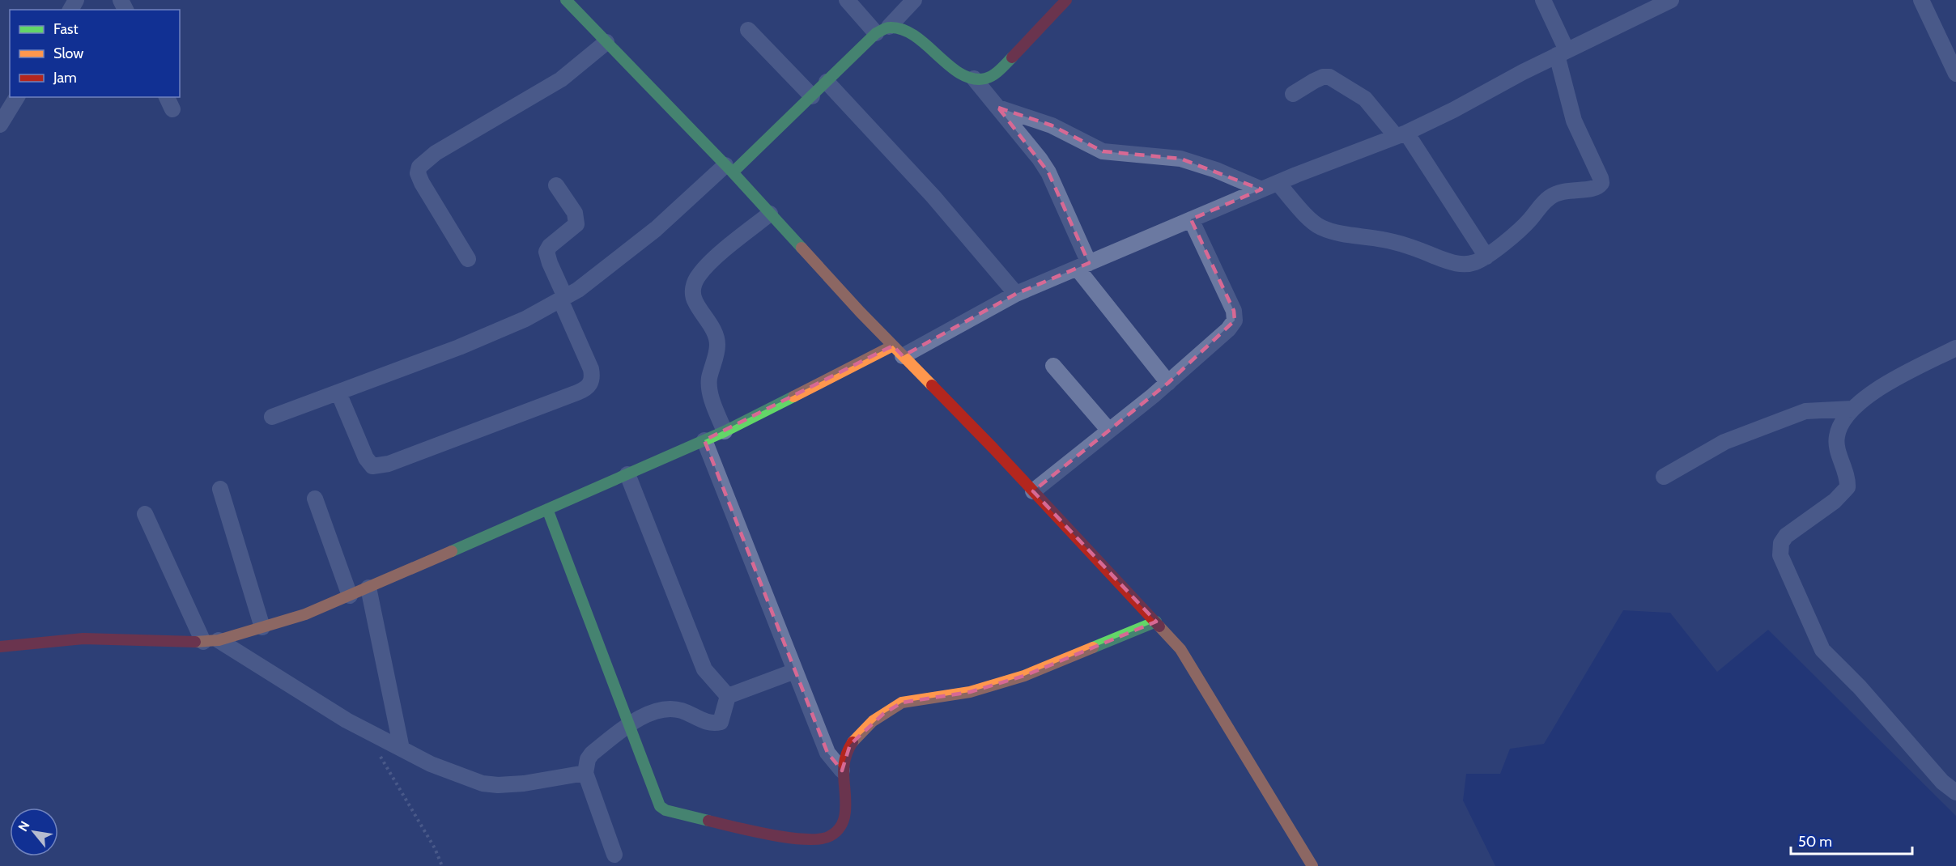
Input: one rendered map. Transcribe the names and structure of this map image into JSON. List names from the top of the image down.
{
  "legend": ["Fast", "Slow", "Jam"],
  "scale_bar": "50 m",
  "north": "top left"
}
